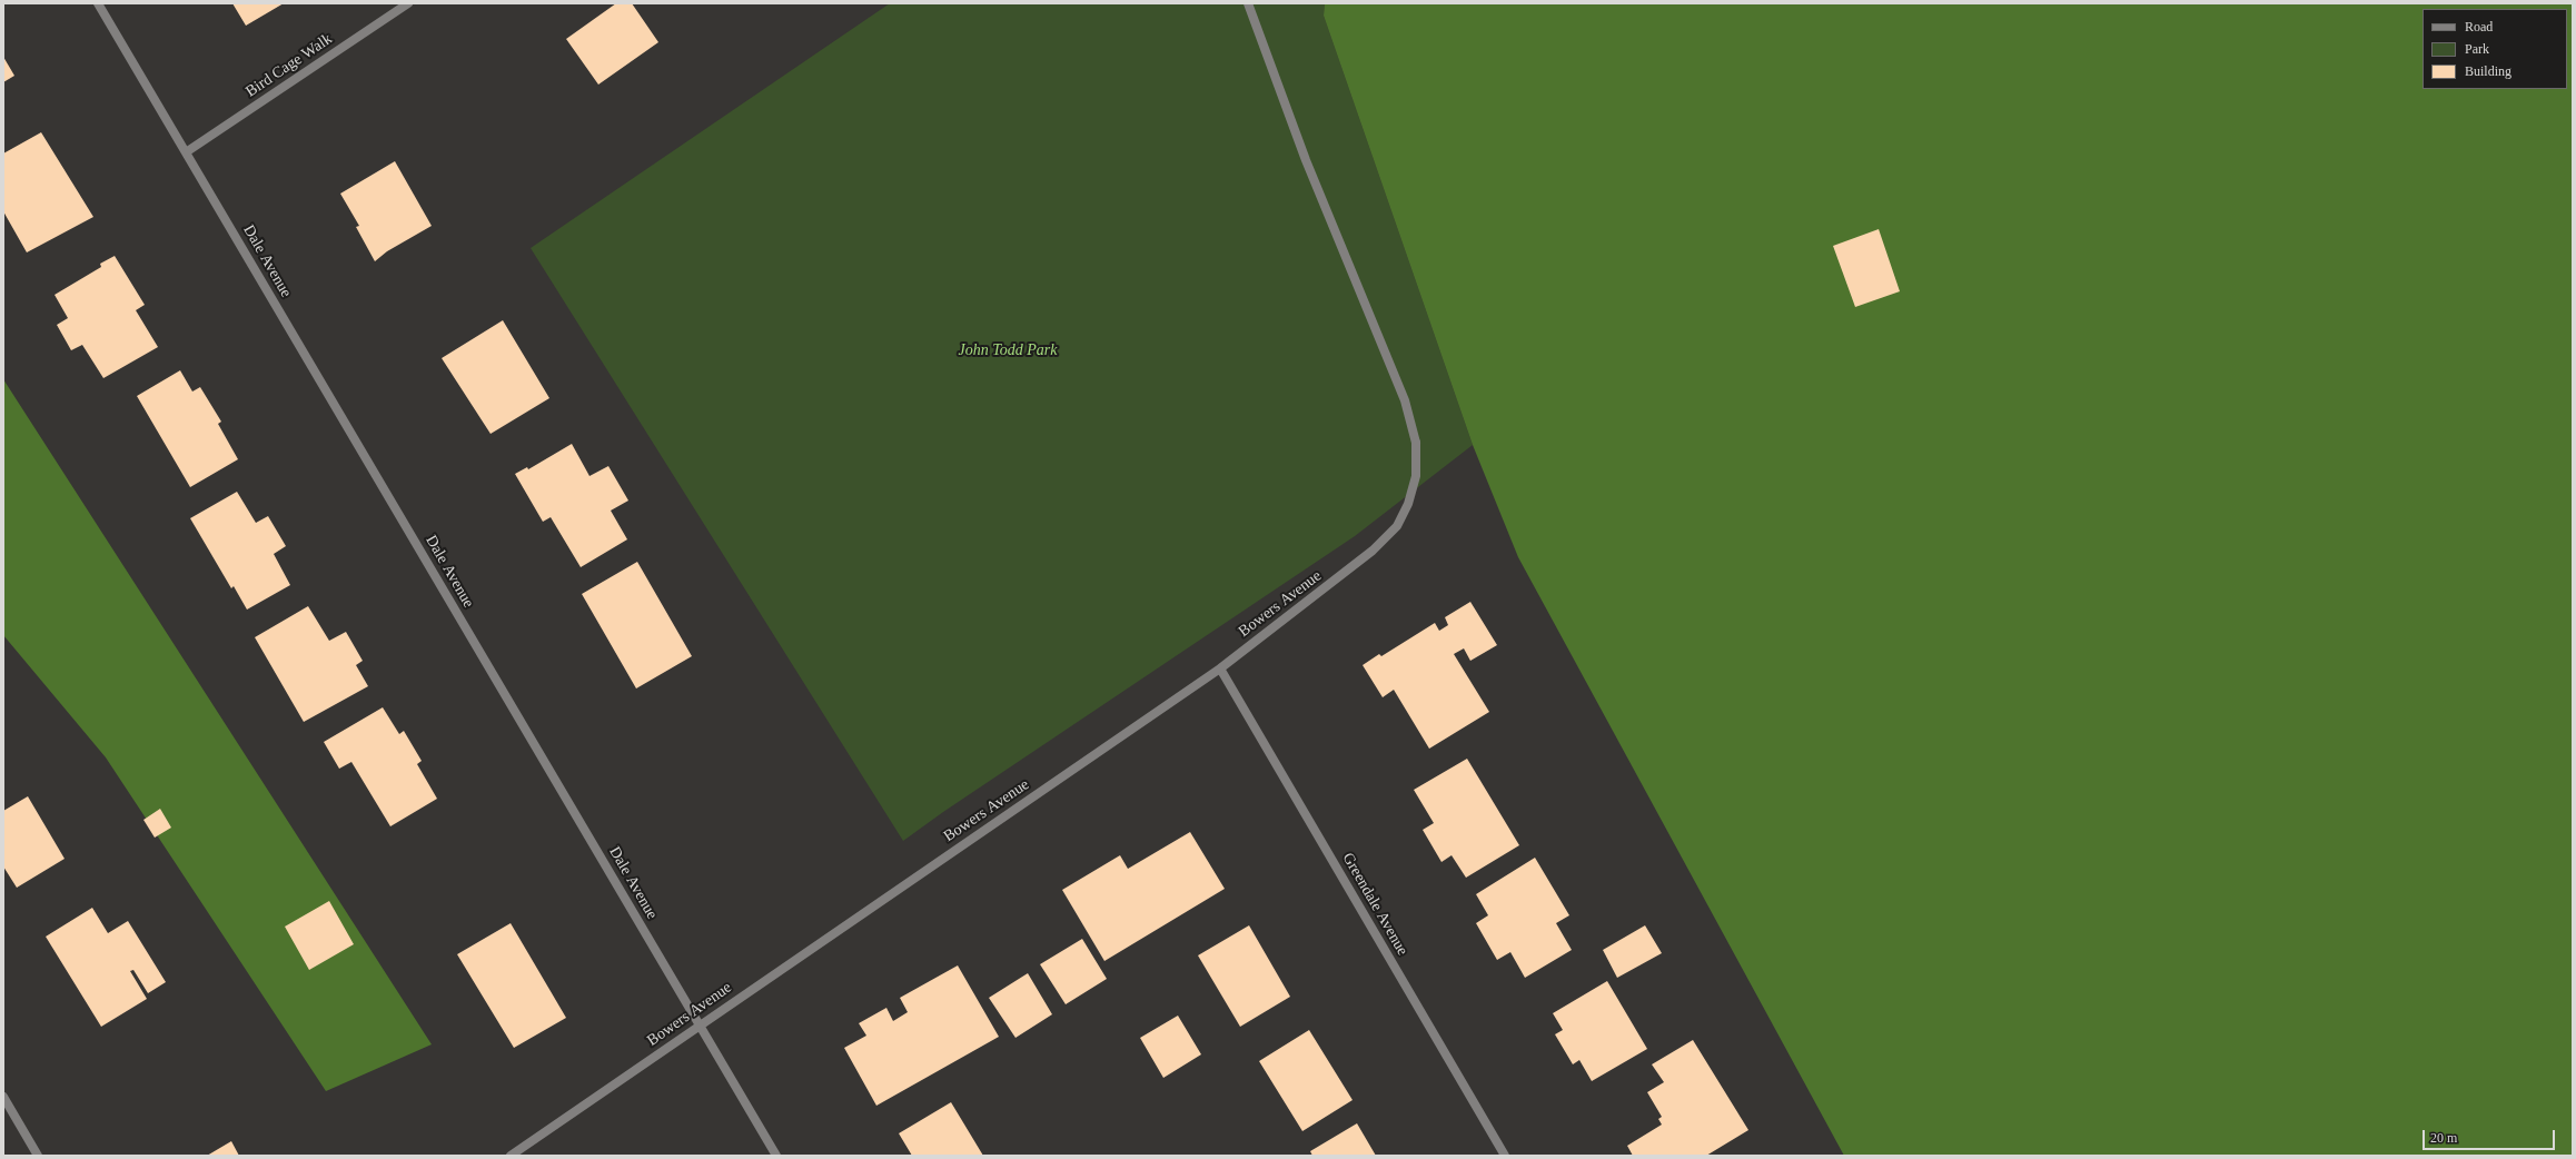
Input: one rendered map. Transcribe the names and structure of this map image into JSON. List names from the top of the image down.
{
  "streets": {
    "street": [
      "Bird Cage Walk",
      "Dale Avenue",
      "Bowers Avenue",
      "Greendale Avenue"
    ]
  },
  "crossings": [
    ["Bird Cage Walk", "Dale Avenue"],
    ["Dale Avenue", "Bowers Avenue"],
    ["Bowers Avenue", "Greendale Avenue"]
  ],
  "parks": ["John Todd Park"],
  "legend": ["Road", "Park", "Building"],
  "scale_bar": "20 m"
}
